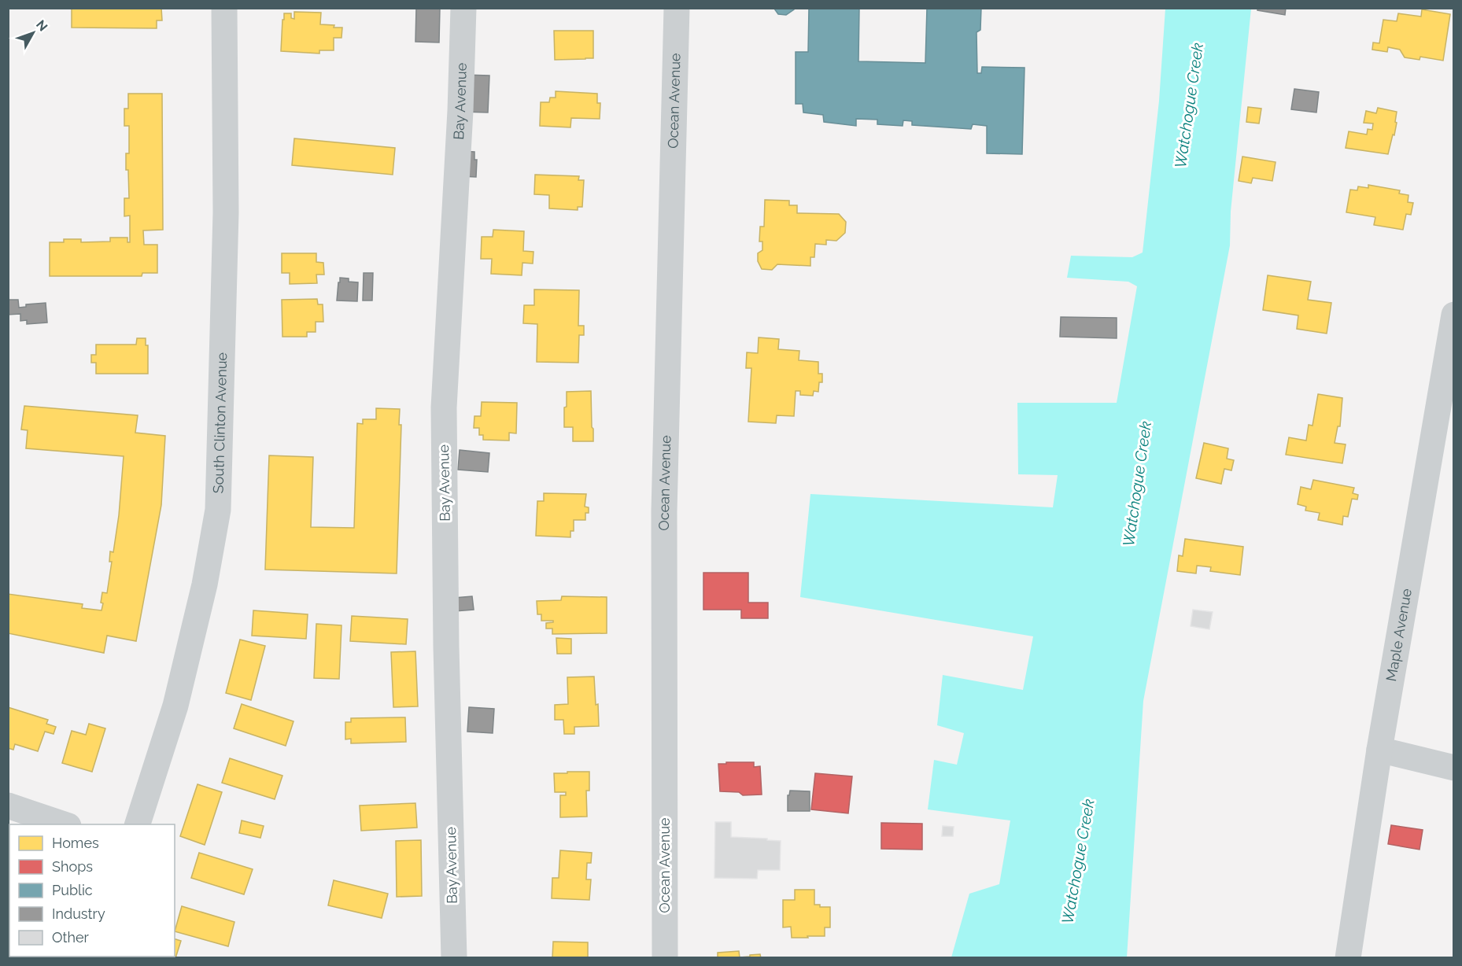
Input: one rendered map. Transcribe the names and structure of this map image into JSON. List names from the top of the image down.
{
  "streets": {
    "street": [
      "Bay Avenue",
      "Ocean Avenue",
      "South Clinton Avenue",
      "Maple Avenue"
    ]
  },
  "water": ["Watchogue Creek"],
  "legend": [
    "Homes",
    "Shops",
    "Public",
    "Industry",
    "Other"
  ],
  "north": "top right"
}
